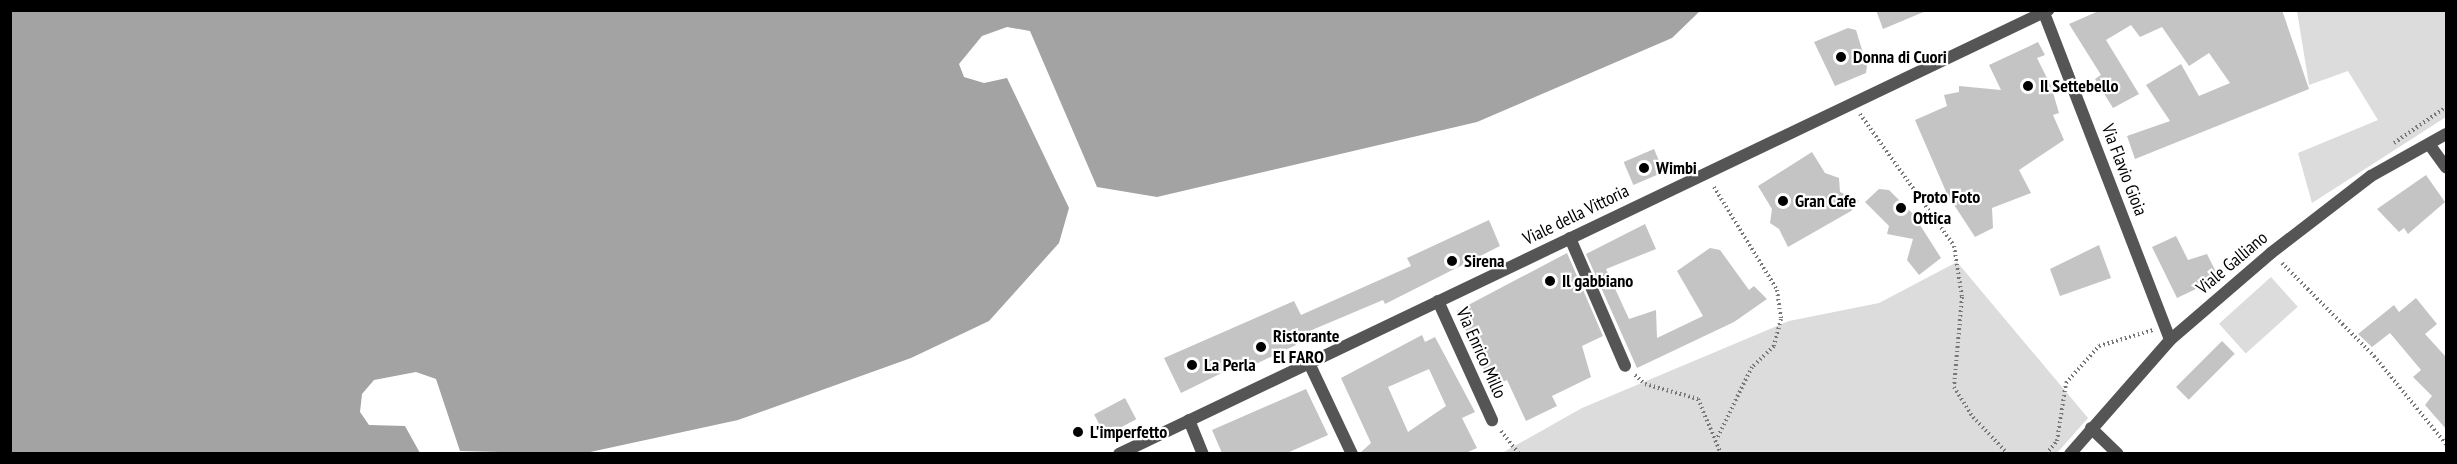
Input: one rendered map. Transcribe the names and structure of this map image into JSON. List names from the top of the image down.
{
  "streets": {
    "street": [
      "Via Flavio Gioia",
      "Viale della Vittoria",
      "Viale Galliano",
      "Via Enrico Millo"
    ]
  },
  "crossings": [
    ["Via Flavio Gioia", "Viale della Vittoria"],
    ["Via Flavio Gioia", "Viale Galliano"],
    ["Viale della Vittoria", "Via Enrico Millo"]
  ],
  "places": [
    "Donna di Cuori",
    "Il Settebello",
    "Wimbi",
    "Gran Cafe",
    "Proto Foto Ottica",
    "Sirena",
    "Il gabbiano",
    "Ristorante El FARO",
    "La Perla",
    "L'imperfetto"
  ]
}
